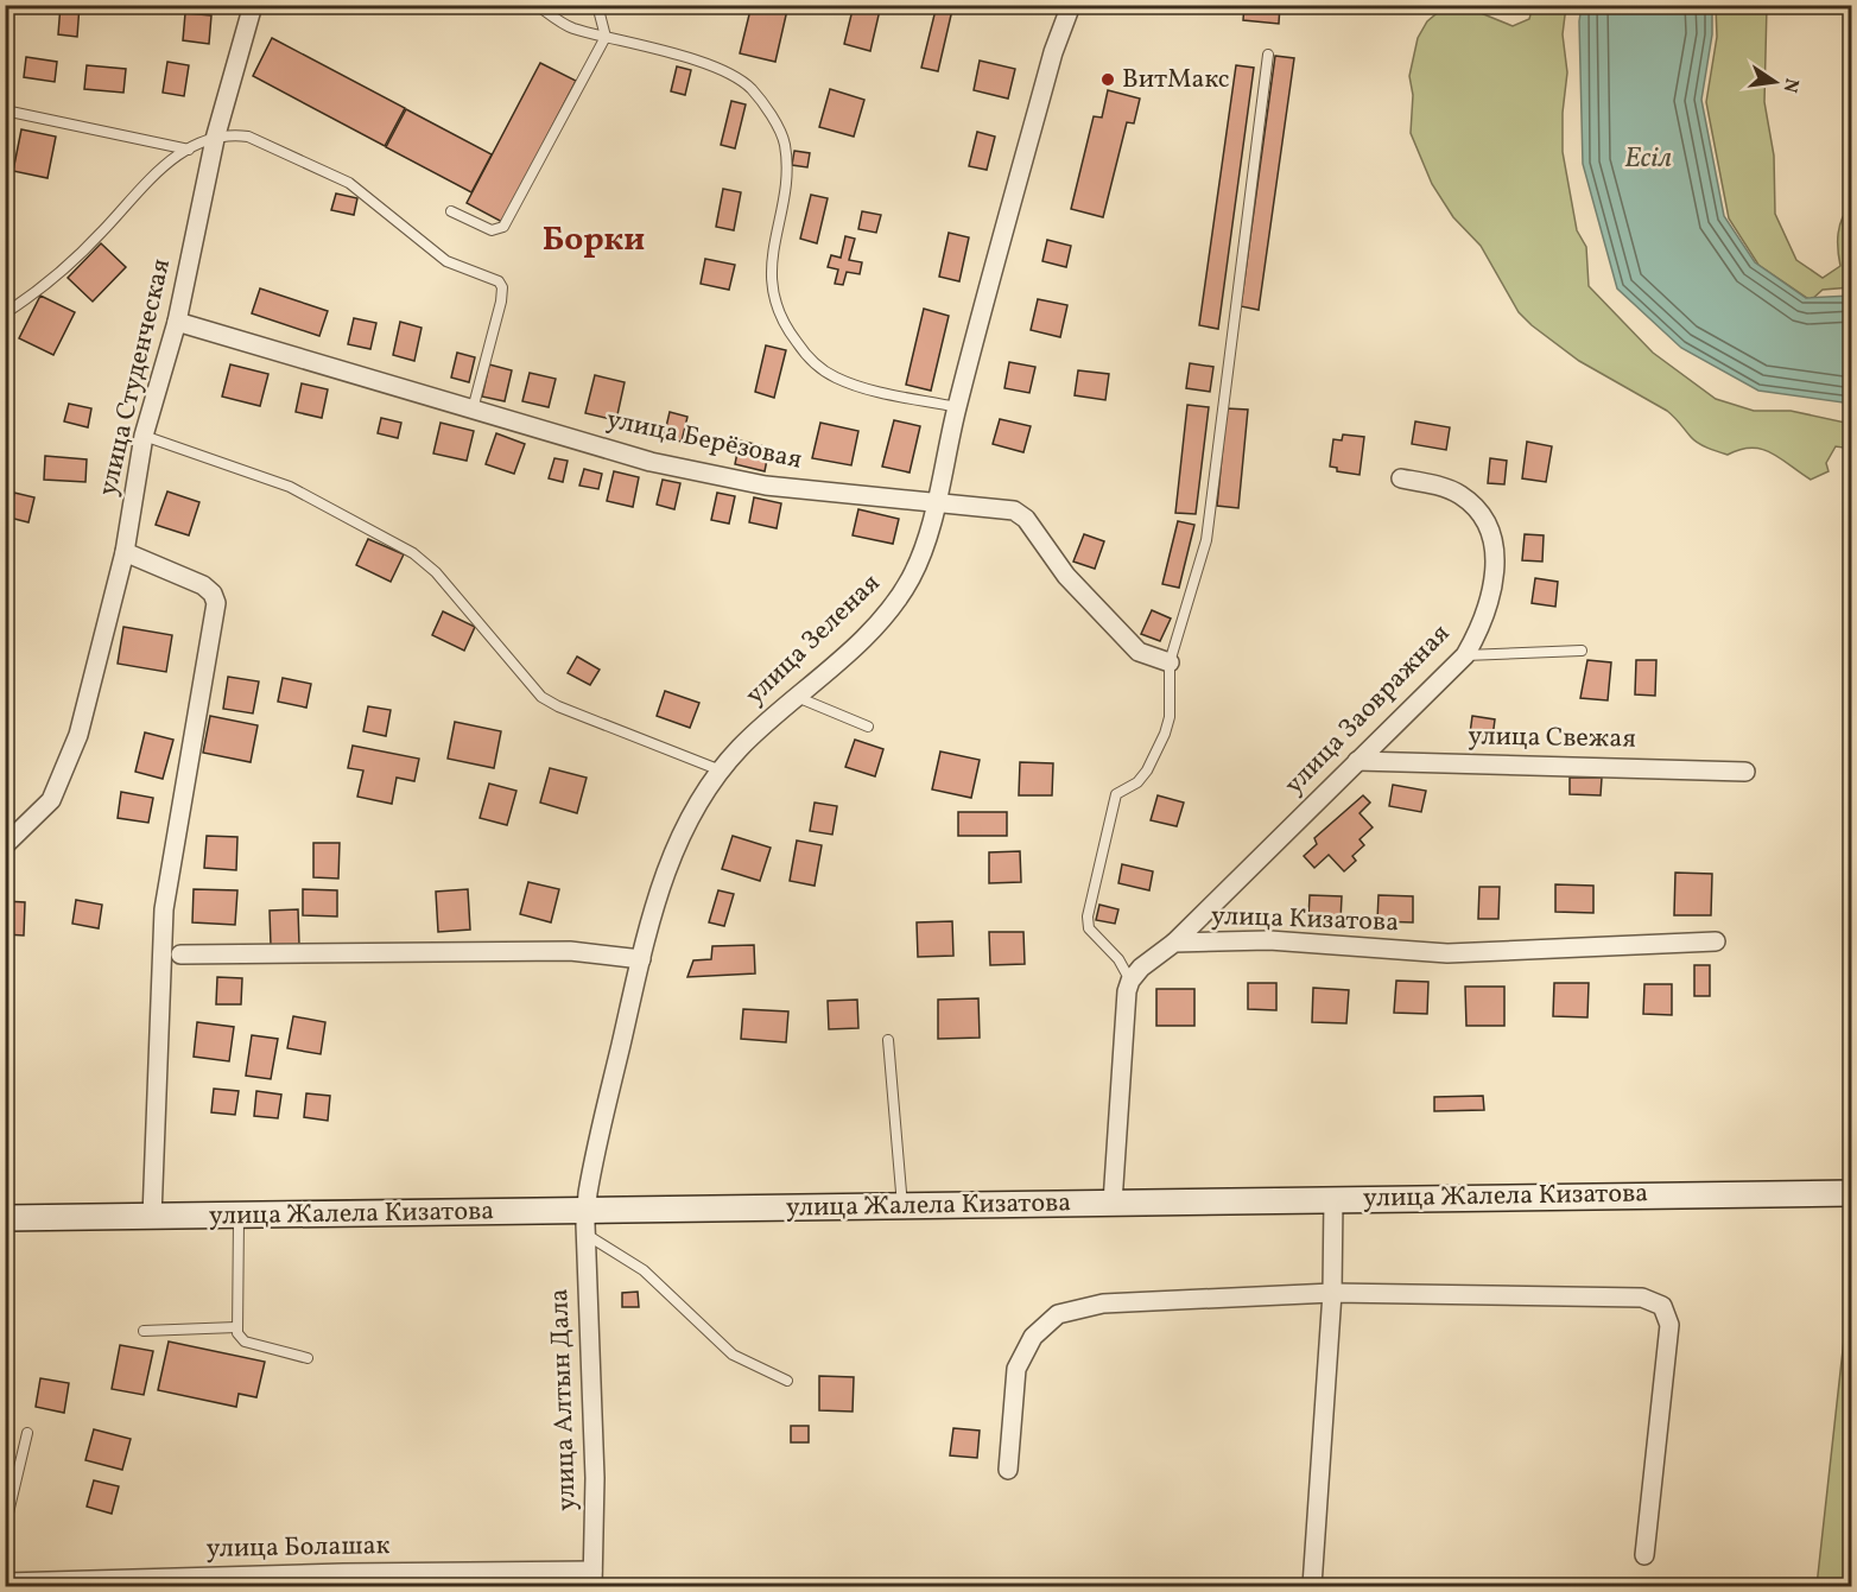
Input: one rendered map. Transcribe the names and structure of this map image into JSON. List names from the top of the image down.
{
  "streets": {
    "main road": ["улица Жалела Кизатова"],
    "street": [
      "улица Студенческая",
      "улица Берёзовая",
      "улица Зеленая",
      "улица Заовражная",
      "улица Свежая",
      "улица Кизатова",
      "улица Алтын Дала",
      "улица Болашак"
    ]
  },
  "crossings": [
    ["улица Студенческая", "улица Берёзовая"],
    ["улица Берёзовая", "улица Зеленая"],
    ["улица Зеленая", "улица Жалела Кизатова"],
    ["улица Зеленая", "улица Алтын Дала"],
    ["улица Заовражная", "улица Свежая"],
    ["улица Заовражная", "улица Кизатова"],
    ["улица Жалела Кизатова", "улица Алтын Дала"],
    ["улица Алтын Дала", "улица Болашак"]
  ],
  "districts": ["Борки"],
  "water": ["Есіл"],
  "places": ["ВитМакс"],
  "north": "right"
}
